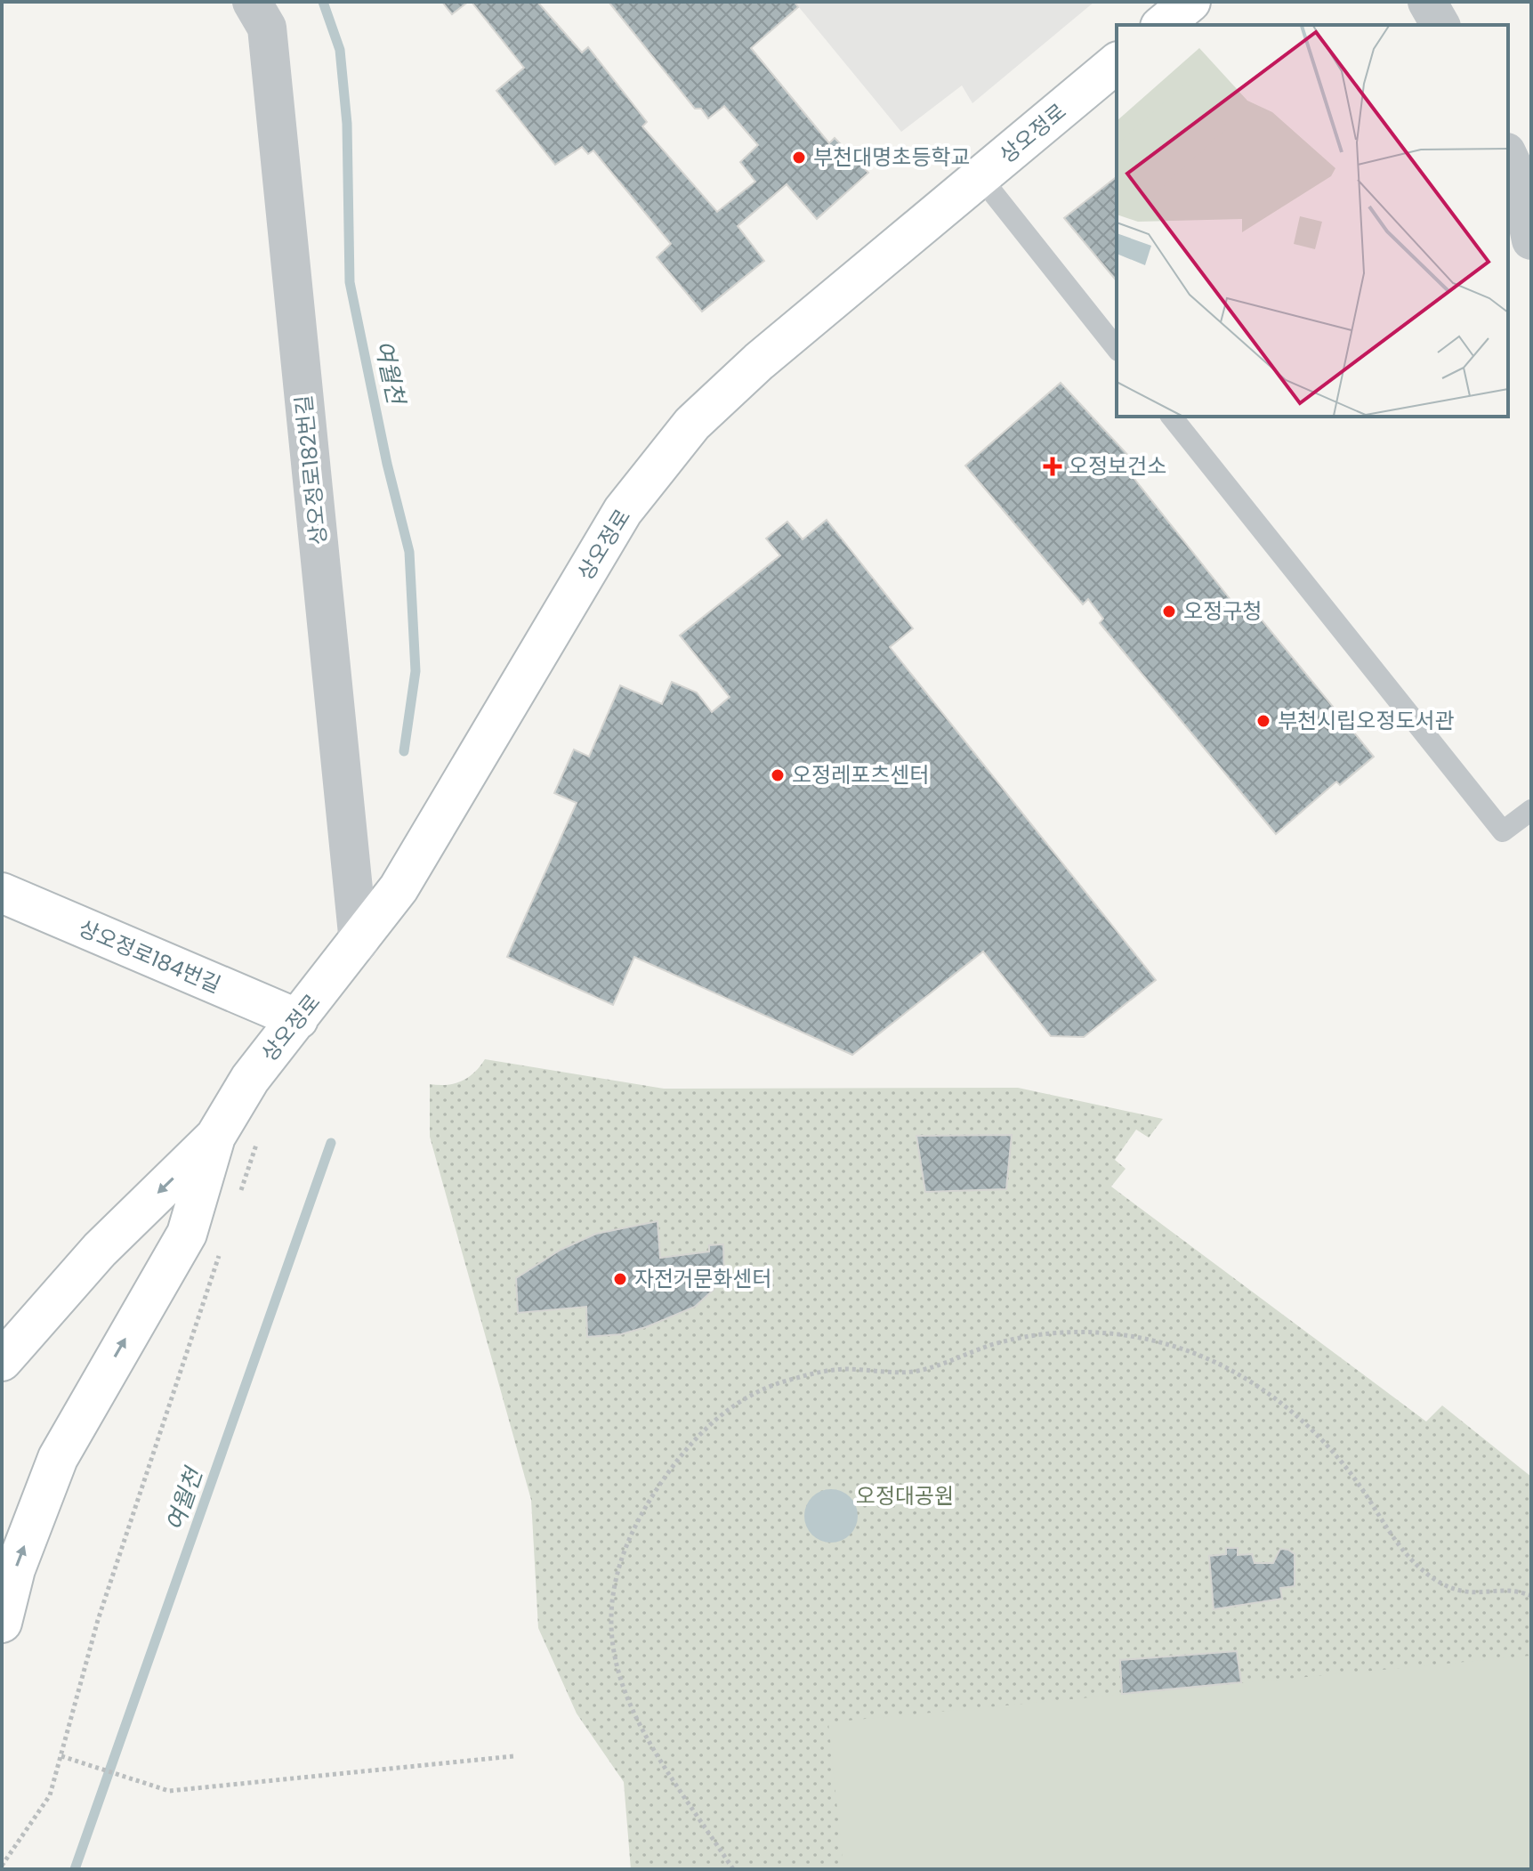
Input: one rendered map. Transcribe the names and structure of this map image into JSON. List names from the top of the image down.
{
  "streets": {
    "street": ["상오정로", "상오정로182번길", "상오정로184번길"]
  },
  "crossings": [
    ["상오정로", "상오정로182번길"],
    ["상오정로", "상오정로184번길"]
  ],
  "water": ["여월천"],
  "parks": ["오정대공원"],
  "places": {
    "other": [
      "부천대명초등학교",
      "오정구청",
      "부천시립오정도서관",
      "오정레포츠센터",
      "자전거문화센터"
    ],
    "health": ["오정보건소"]
  }
}
